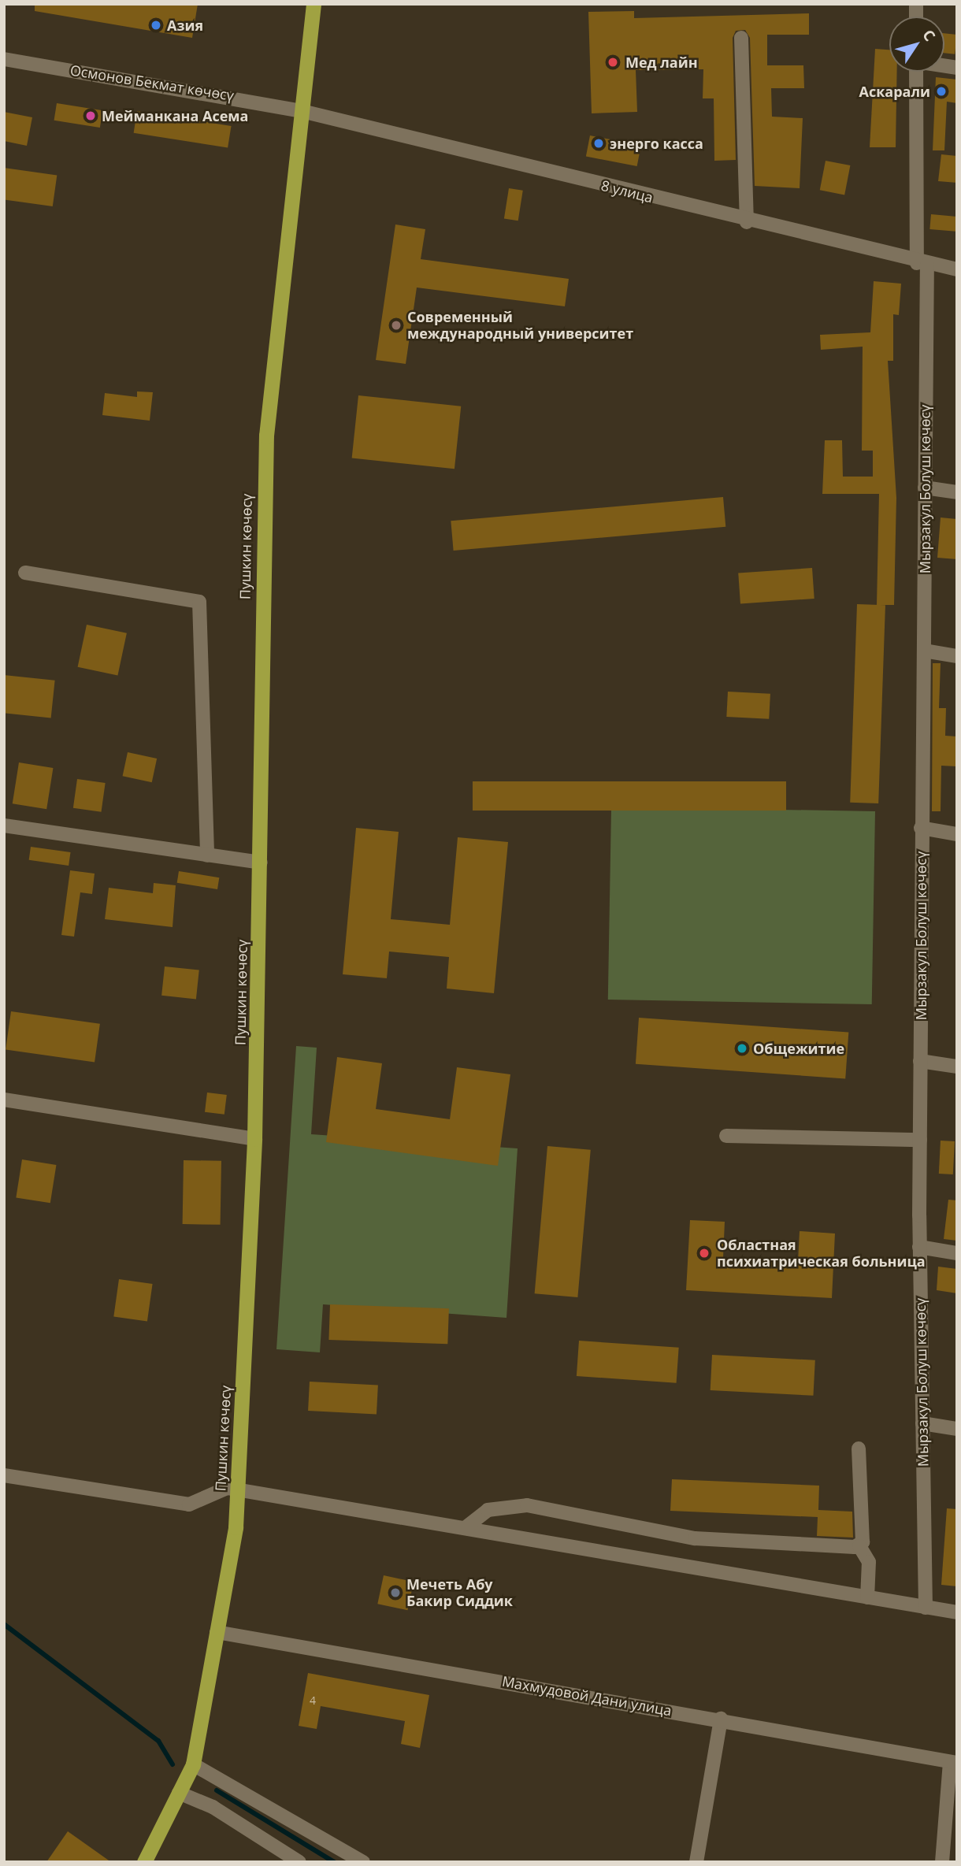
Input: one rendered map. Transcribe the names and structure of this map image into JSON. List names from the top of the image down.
{
  "streets": {
    "highway": ["Пушкин көчөсү"],
    "street": [
      "Осмонов Бекмат көчөсү",
      "8 улица",
      "Мырзакул Болуш көчөсү",
      "Махмудовой Дани улица"
    ]
  },
  "crossings": [
    ["Осмонов Бекмат көчөсү", "8 улица"],
    ["Осмонов Бекмат көчөсү", "Пушкин көчөсү"],
    ["8 улица", "Мырзакул Болуш көчөсү"],
    ["8 улица", "Пушкин көчөсү"],
    ["Пушкин көчөсү", "Махмудовой Дани улица"]
  ],
  "places": [
    "Азия",
    "Мед лайн",
    "Аскарали",
    "Мейманкана Асема",
    "энерго касса",
    "Современный международный университет",
    "Общежитие",
    "Областная психиатрическая больница",
    "Мечеть Абу Бакир Сиддик"
  ],
  "house_numbers": ["4"],
  "north": "top right"
}
